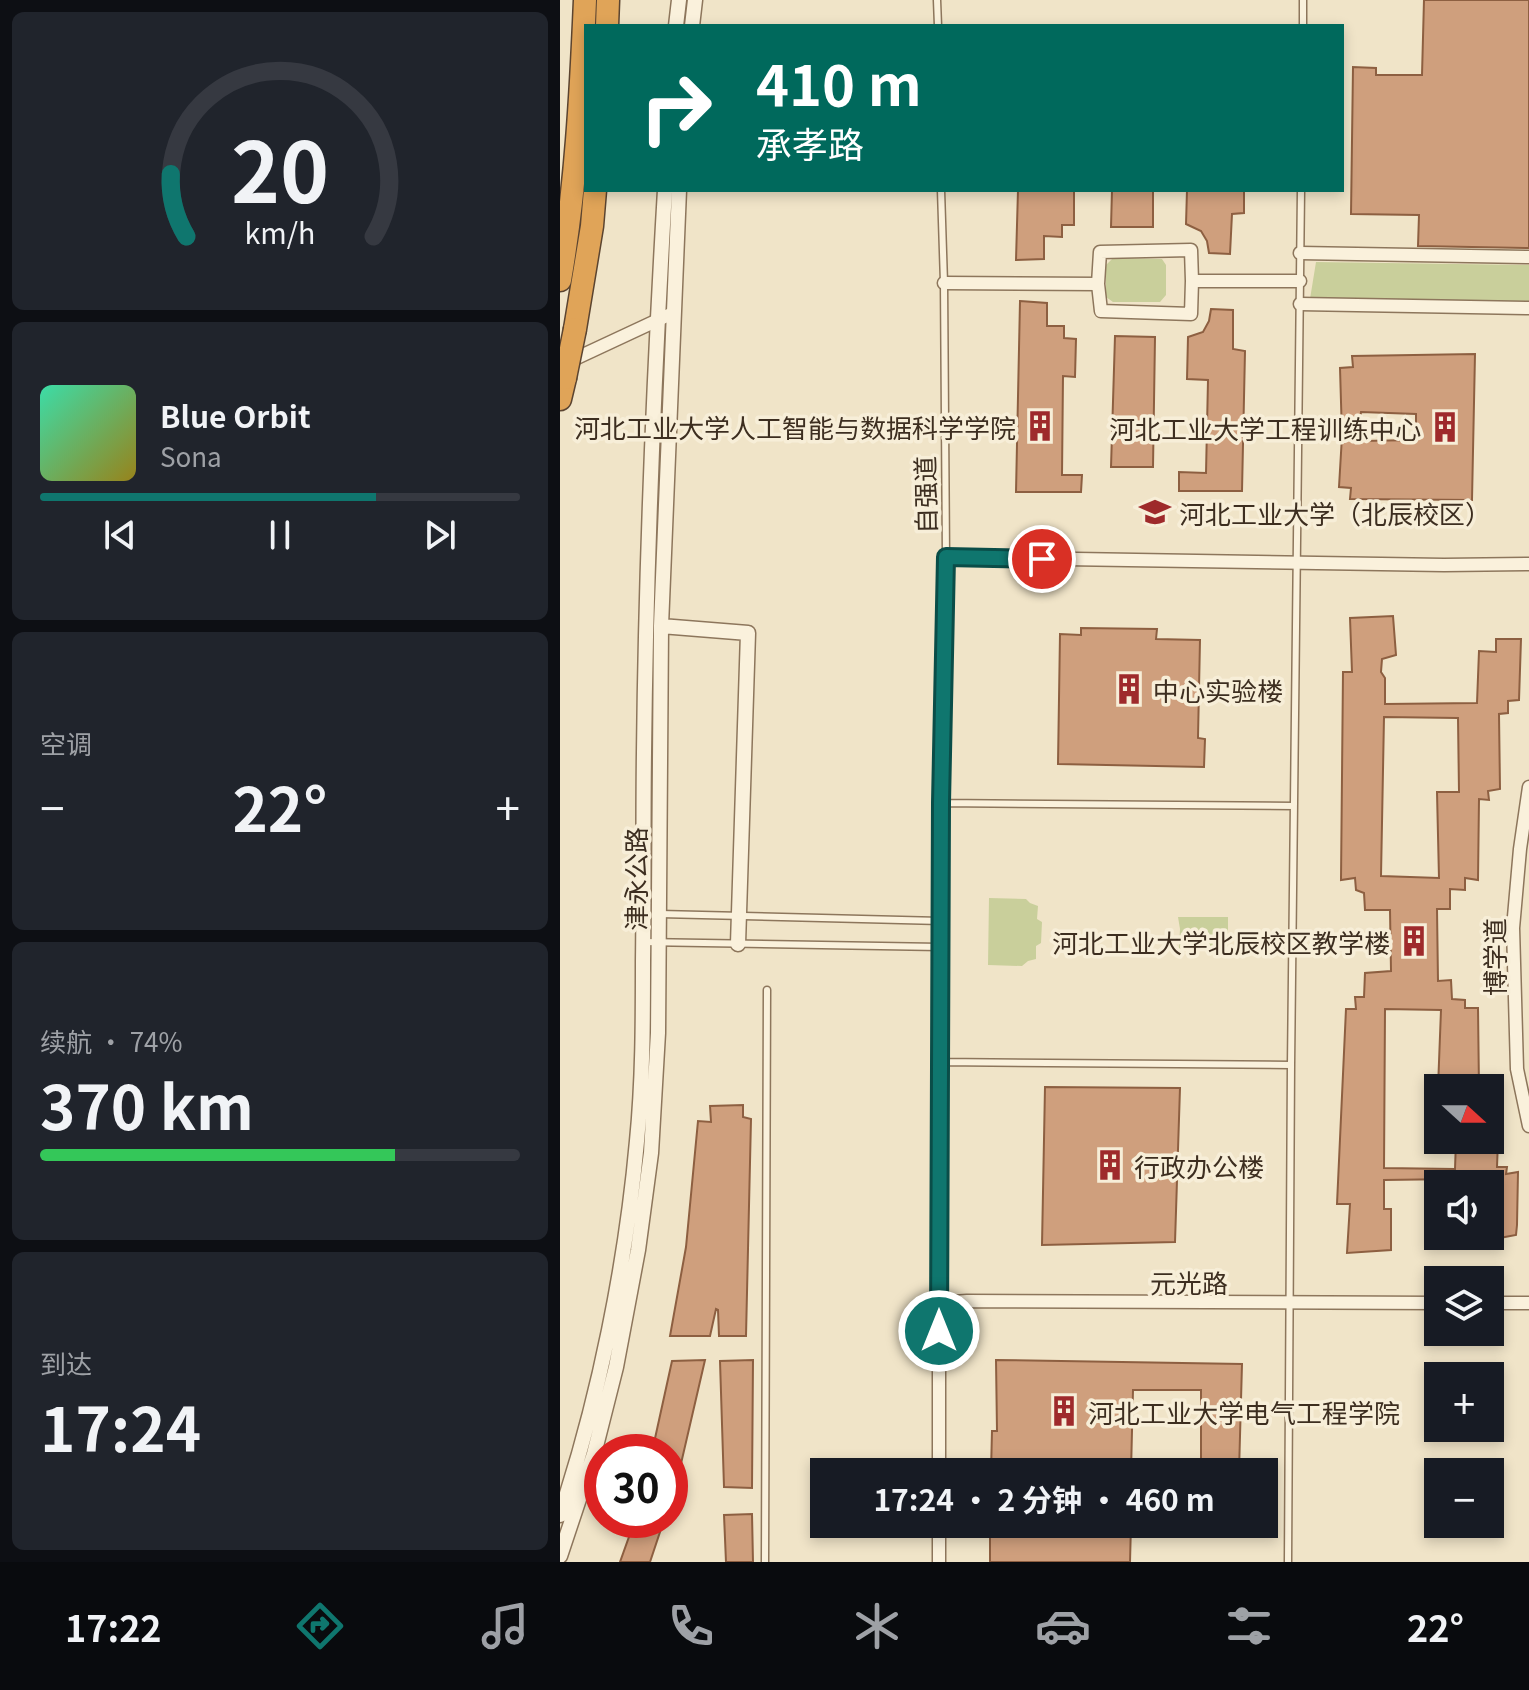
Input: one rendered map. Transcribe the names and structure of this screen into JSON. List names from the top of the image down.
{
  "streets": {
    "street": [
      "自强道",
      "津永公路",
      "博学道",
      "元光路"
    ]
  },
  "crossings": [
    ["自强道", "元光路"]
  ],
  "places": {
    "building": [
      "河北工业大学人工智能与数据科学学院",
      "河北工业大学工程训练中心",
      "中心实验楼",
      "河北工业大学北辰校区教学楼",
      "行政办公楼",
      "河北工业大学电气工程学院"
    ],
    "school or university": ["河北工业大学（北辰校区）"]
  },
  "north": "right",
  "page": {
    "turn": ["410 m", "承孝路"],
    "song": ["Blue Orbit", "Sona"],
    "tile": [
      "空调",
      ["续航 · 74%", "370 km"],
      ["到达", "17:24"]
    ],
    "heat": ["−", "22°", "+"],
    "map_buttons": ["+", "−"],
    "limit": "30",
    "trip": "17:24 · 2 分钟 · 460 m",
    "tabs": ["17:22", "22°"],
    "gauge": ["20", "km/h"]
  }
}
